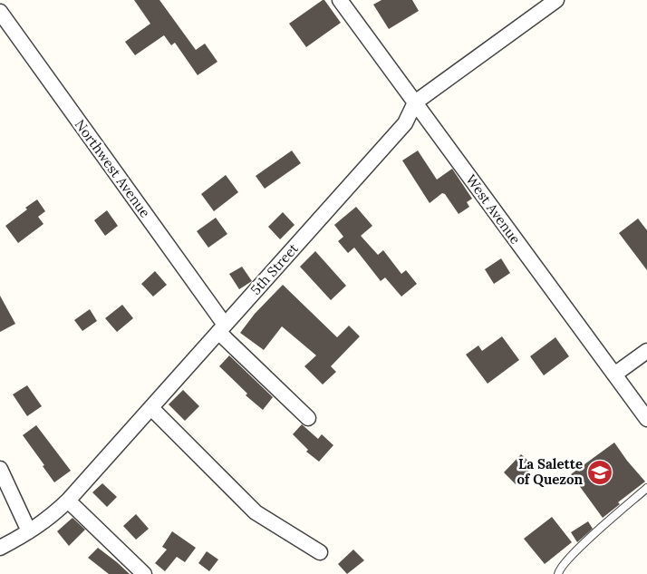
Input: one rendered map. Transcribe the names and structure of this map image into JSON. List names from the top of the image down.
{
  "streets": {
    "street": ["Northwest Avenue", "West Avenue", "5th Street"]
  },
  "crossings": [
    ["Northwest Avenue", "5th Street"],
    ["West Avenue", "5th Street"]
  ],
  "places": {
    "school or university": ["La Salette of Quezon"]
  }
}
